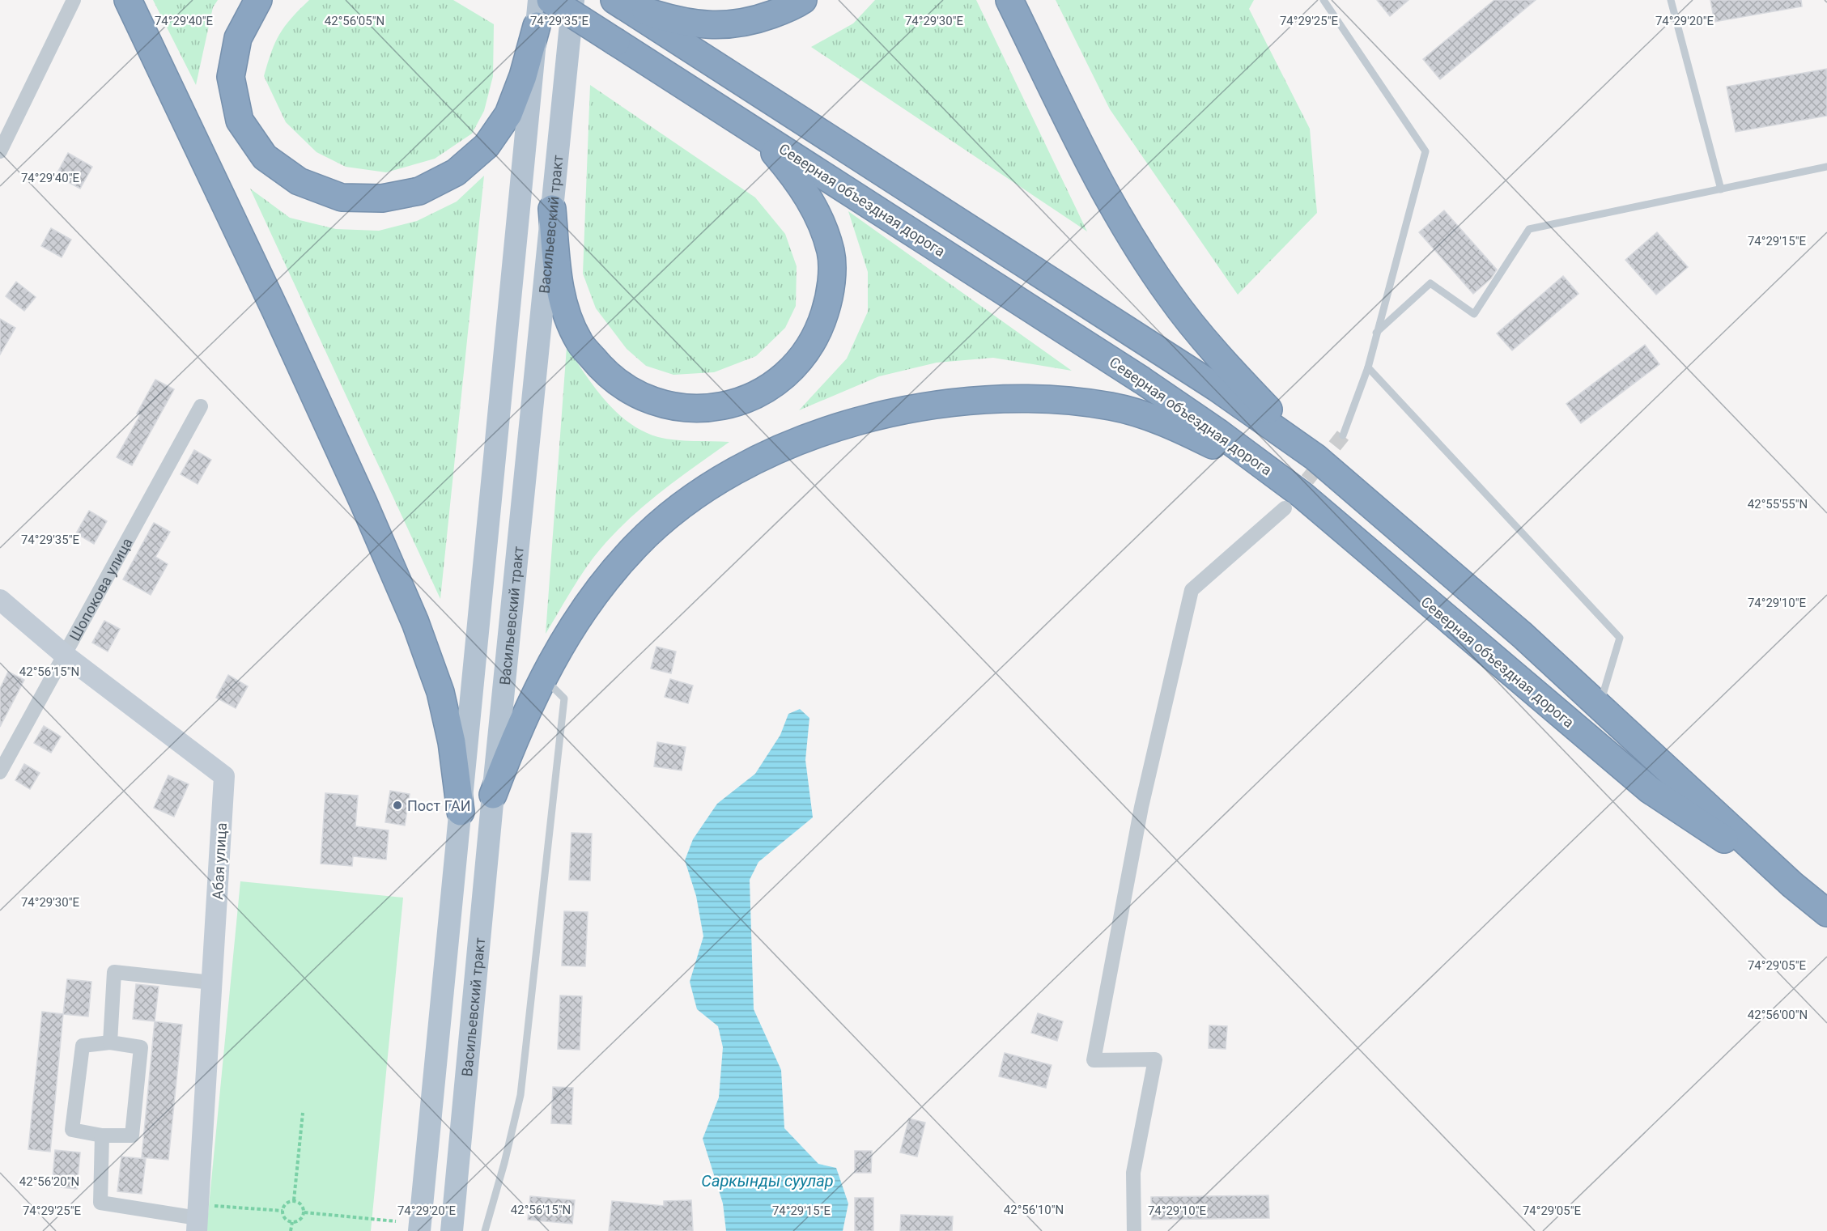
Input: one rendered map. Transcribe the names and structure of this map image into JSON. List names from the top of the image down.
{
  "streets": {
    "highway": ["Северная объездная дорога"],
    "main road": ["Васильевский тракт"],
    "street": ["Шопокова улица", "Абая улица"]
  },
  "crossings": [
    ["Шопокова улица", "Абая улица"]
  ],
  "water": ["Саркынды суулар"],
  "places": ["Пост ГАИ"],
  "coordinates": [
    "74°29'40\"E",
    "74°29'35\"E",
    "74°29'30\"E",
    "74°29'25\"E",
    "74°29'20\"E",
    "42°56'05\"N",
    "74°29'15\"E",
    "42°55'55\"N",
    "74°29'10\"E",
    "42°56'15\"N",
    "74°29'05\"E",
    "42°56'00\"N",
    "42°56'20\"N",
    "42°56'10\"N"
  ]
}
